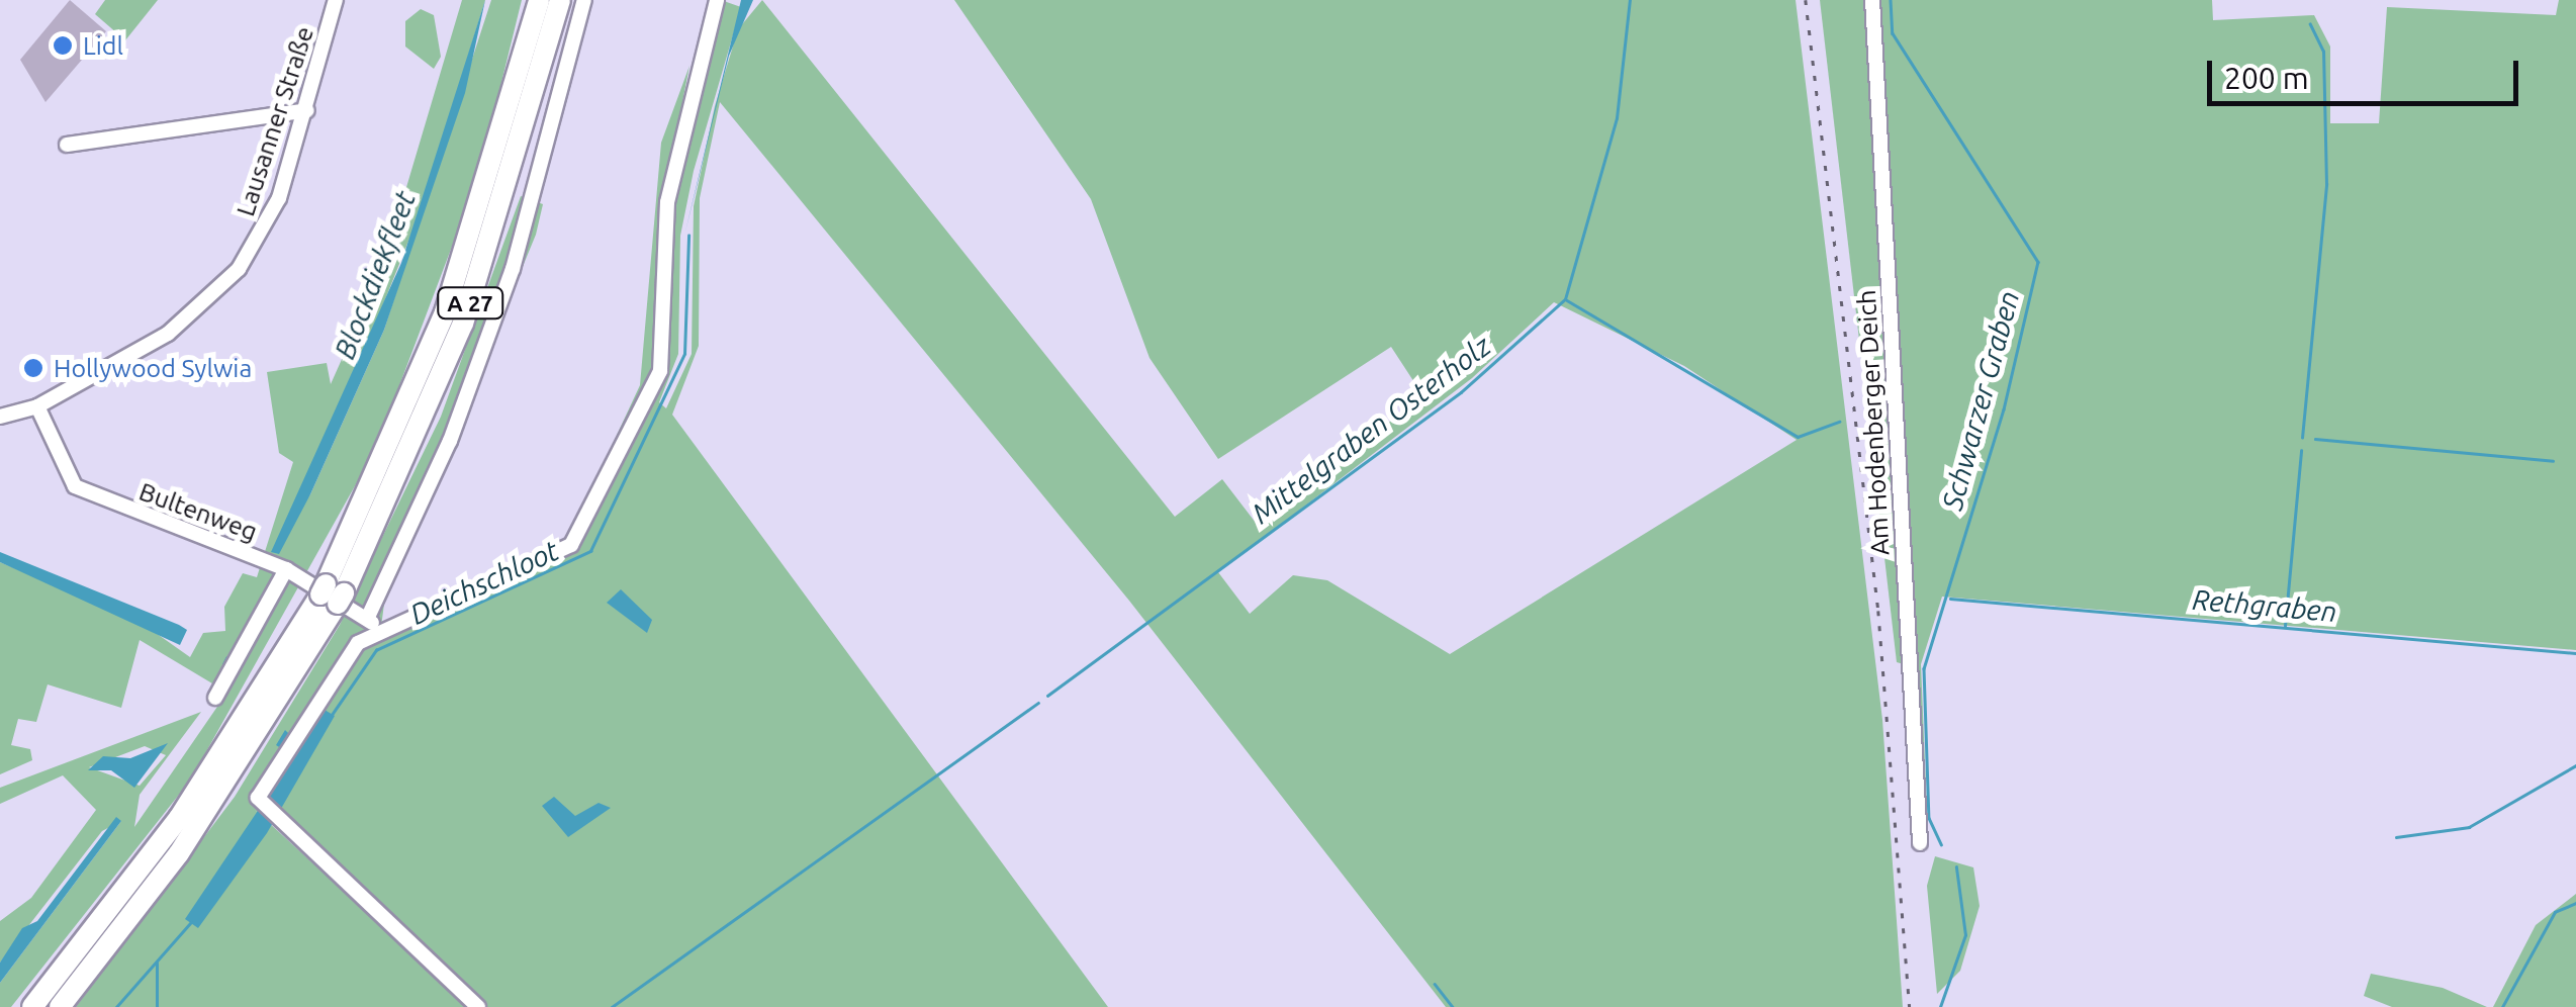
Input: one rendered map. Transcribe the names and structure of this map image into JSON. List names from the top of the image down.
{
  "streets": {
    "highway": ["A 27"],
    "street": ["Lausanner Straße", "Am Hodenberger Deich", "Bultenweg"]
  },
  "crossings": [
    ["Lausanner Straße", "Bultenweg"]
  ],
  "water": [
    "Blockdiekfleet",
    "Schwarzer Graben",
    "Mittelgraben Osterholz",
    "Deichschloot",
    "Rethgraben"
  ],
  "places": ["Lidl", "Hollywood Sylwia"],
  "scale_bar": "200 m"
}
